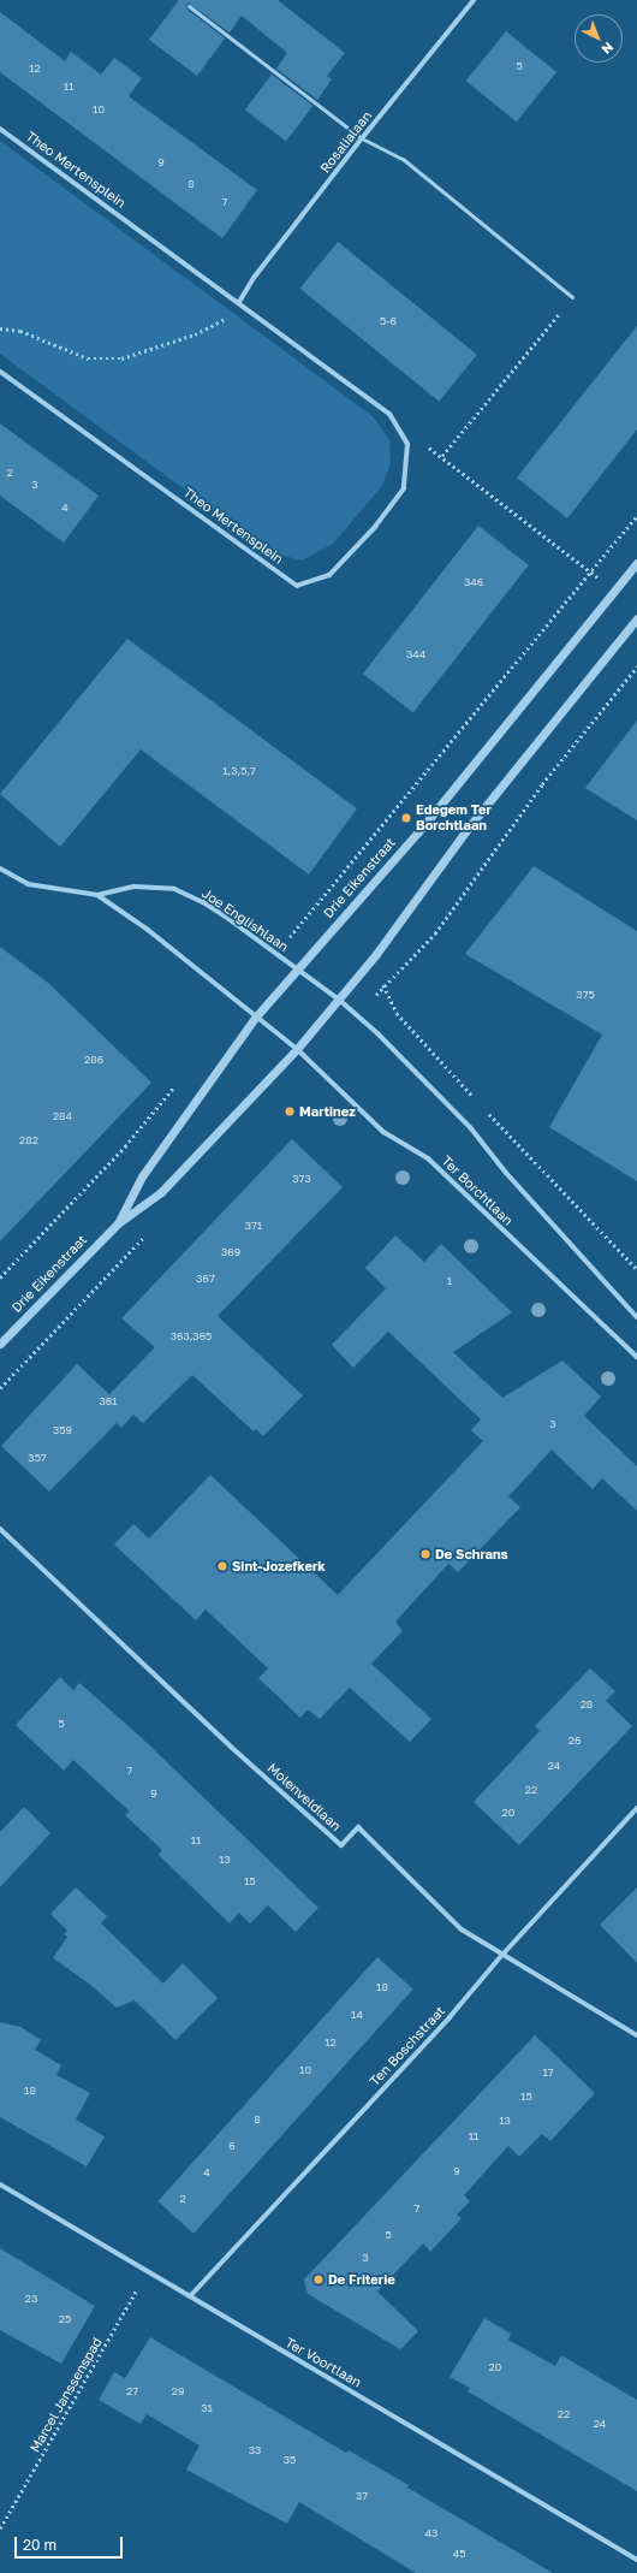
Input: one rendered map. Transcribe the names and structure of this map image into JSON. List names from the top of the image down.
{
  "streets": {
    "street": [
      "Rosalialaan",
      "Theo Mertensplein",
      "Drie Eikenstraat",
      "Joe Englishlaan",
      "Ter Borchtlaan",
      "Molenveldlaan",
      "Ten Boschstraat",
      "Ter Voortlaan"
    ],
    "path": ["Marcel Janssenspad"]
  },
  "crossings": [
    ["Rosalialaan", "Theo Mertensplein"],
    ["Drie Eikenstraat", "Joe Englishlaan"],
    ["Drie Eikenstraat", "Ter Borchtlaan"],
    ["Joe Englishlaan", "Ter Borchtlaan"],
    ["Molenveldlaan", "Ten Boschstraat"],
    ["Ten Boschstraat", "Ter Voortlaan"],
    ["Ter Voortlaan", "Marcel Janssenspad"]
  ],
  "places": [
    "Edegem Ter Borchtlaan",
    "Martinez",
    "De Schrans",
    "Sint-Jozefkerk",
    "De Friterie"
  ],
  "house_numbers": [
    "5",
    "12",
    "11",
    "10",
    "9",
    "8",
    "7",
    "5-6",
    "2",
    "3",
    "4",
    "346",
    "344",
    "1,3,5,7",
    "375",
    "286",
    "284",
    "282",
    "373",
    "371",
    "369",
    "367",
    "1",
    "363,365",
    "361",
    "3",
    "359",
    "357",
    "28",
    "5",
    "26",
    "24",
    "7",
    "22",
    "9",
    "20",
    "11",
    "13",
    "15",
    "18",
    "14",
    "12",
    "10",
    "17",
    "18",
    "15",
    "8",
    "13",
    "11",
    "6",
    "9",
    "4",
    "2",
    "7",
    "5",
    "3",
    "23",
    "25",
    "20",
    "27",
    "29",
    "31",
    "22",
    "24",
    "33",
    "35",
    "37",
    "43",
    "45"
  ],
  "scale_bar": "20 m",
  "north": "bottom right"
}
